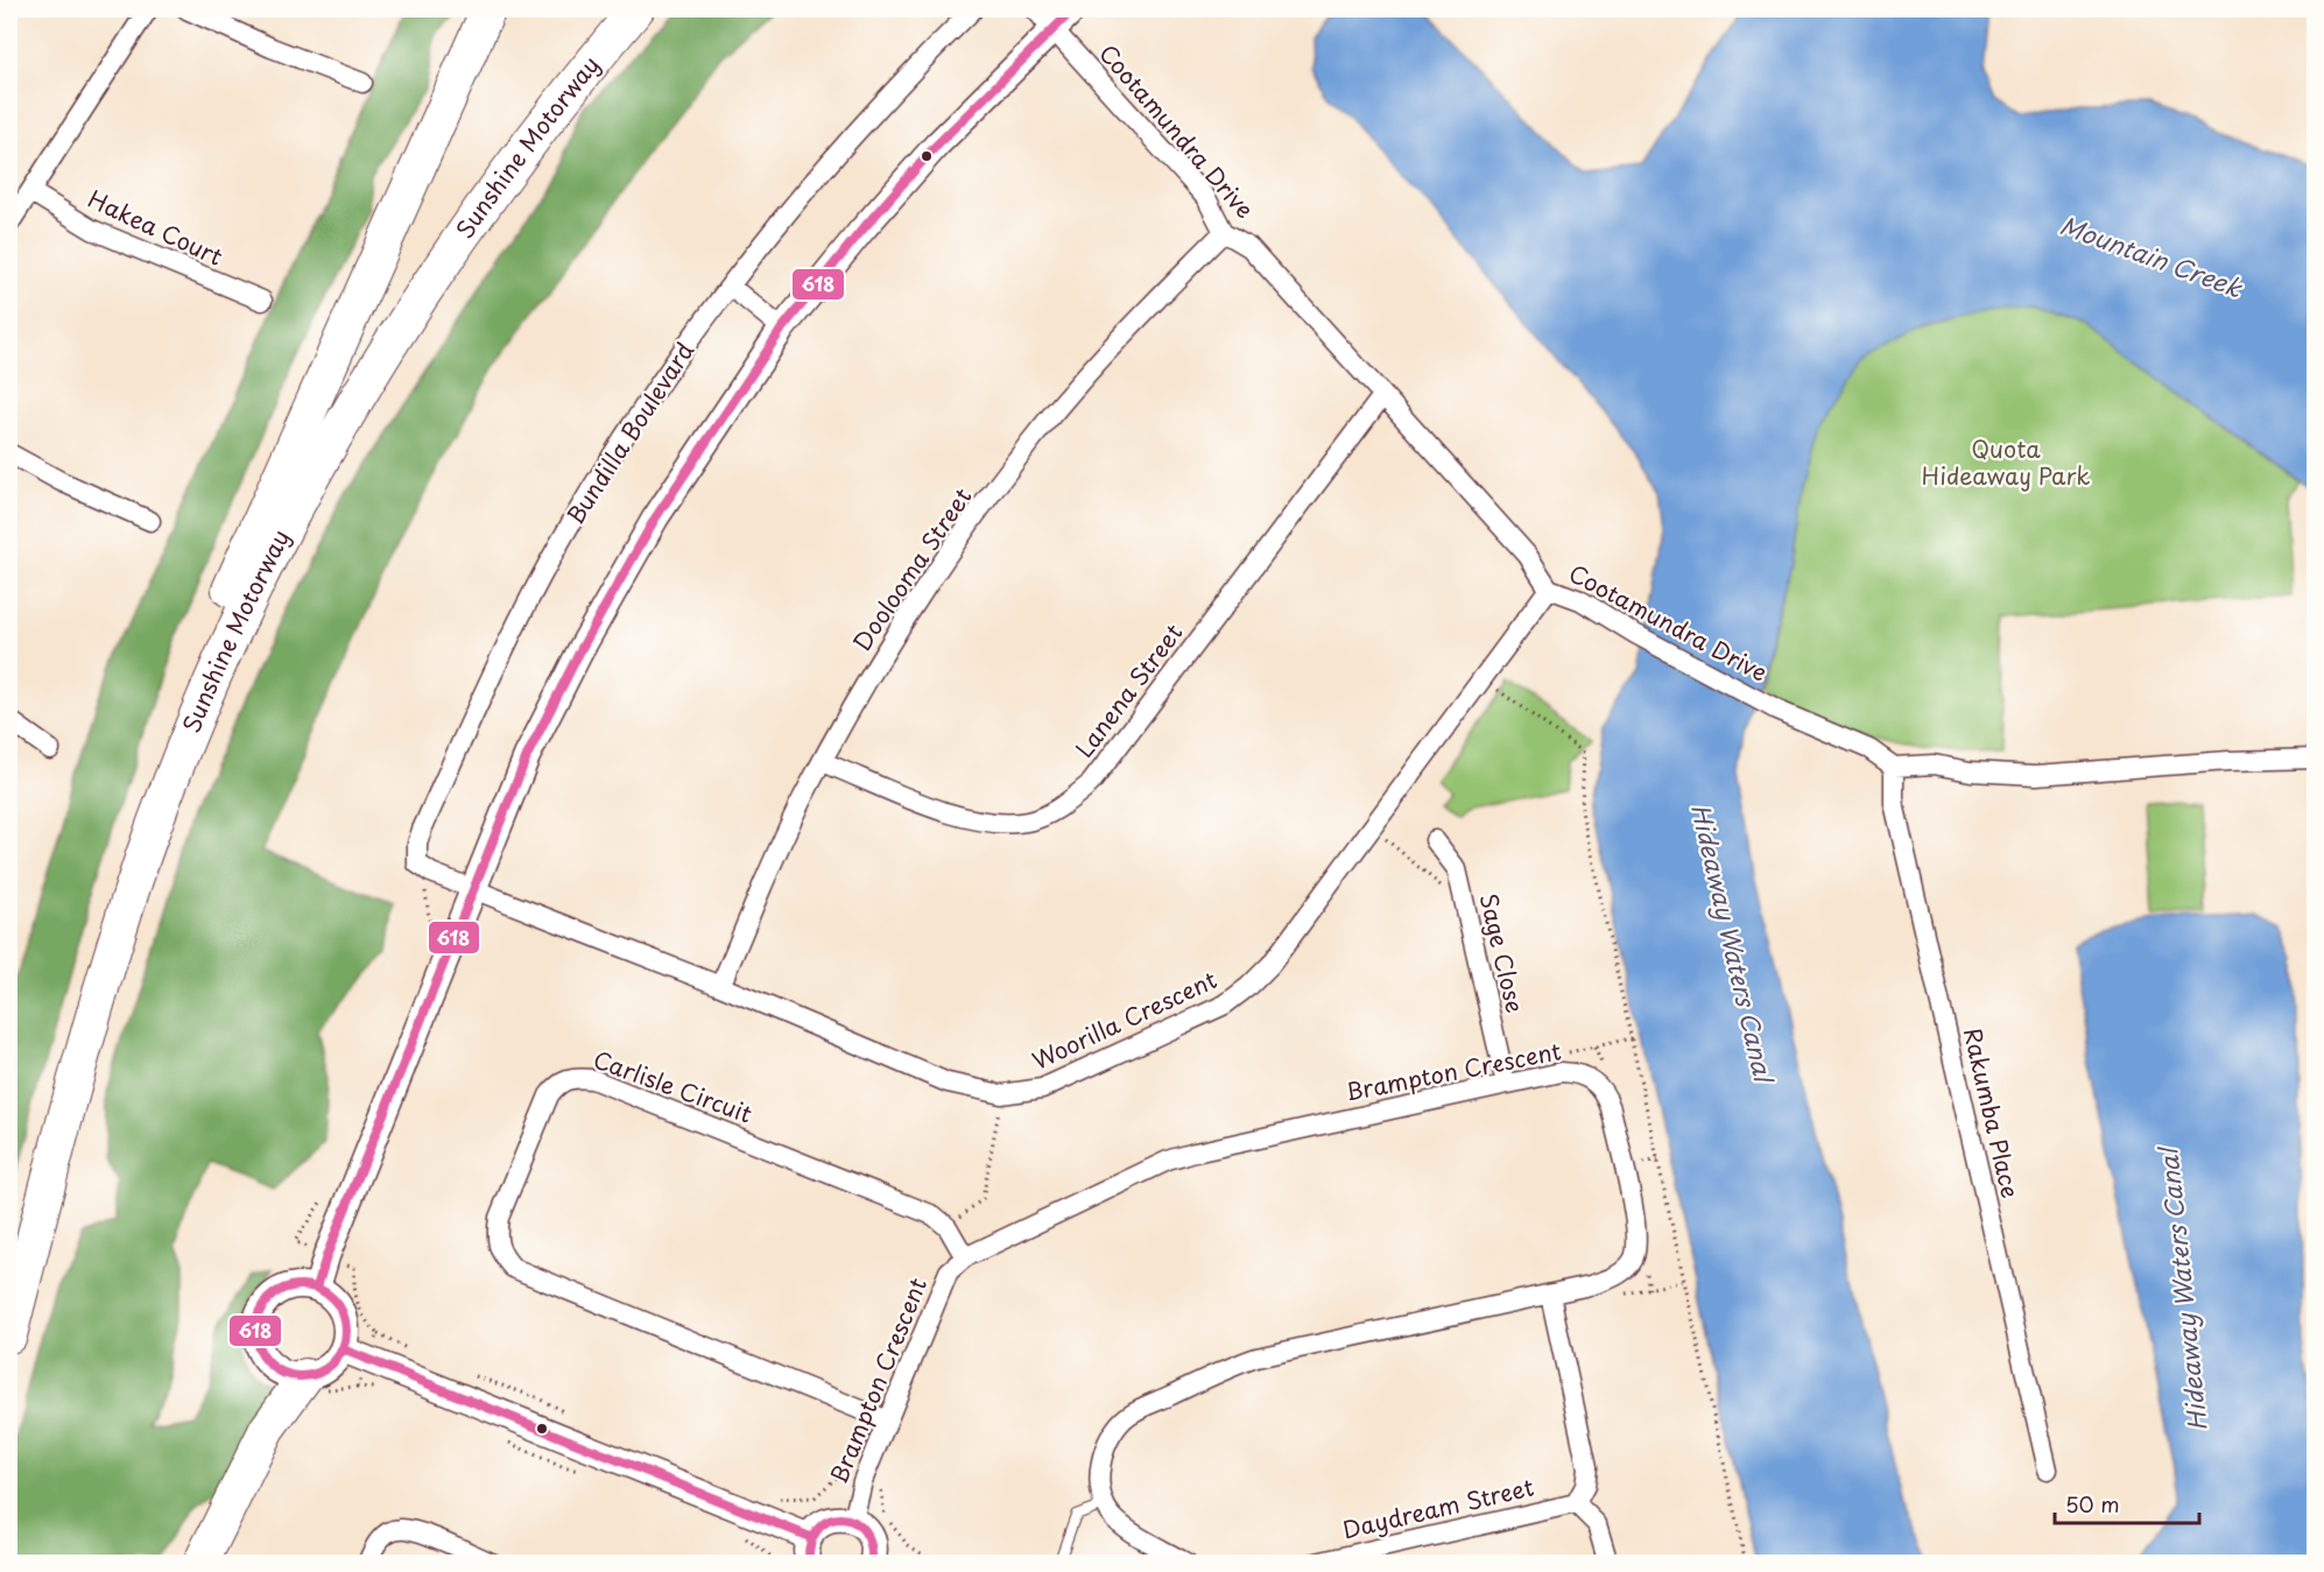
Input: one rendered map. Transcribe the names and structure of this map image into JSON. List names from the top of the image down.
{
  "streets": {
    "highway": ["Sunshine Motorway"],
    "street": [
      "Cootamundra Drive",
      "Hakea Court",
      "Bundilla Boulevard",
      "Doolooma Street",
      "Lanena Street",
      "Sage Close",
      "Woorilla Crescent",
      "Brampton Crescent",
      "Carlisle Circuit",
      "Rakumba Place",
      "Daydream Street"
    ]
  },
  "crossings": [
    ["Cootamundra Drive", "Doolooma Street"],
    ["Cootamundra Drive", "Lanena Street"],
    ["Cootamundra Drive", "Woorilla Crescent"],
    ["Cootamundra Drive", "Rakumba Place"],
    ["Bundilla Boulevard", "Woorilla Crescent"],
    ["Doolooma Street", "Lanena Street"],
    ["Doolooma Street", "Woorilla Crescent"],
    ["Sage Close", "Brampton Crescent"],
    ["Brampton Crescent", "Carlisle Circuit"]
  ],
  "water": ["Mountain Creek", "Hideaway Waters Canal"],
  "parks": ["Quota Hideaway Park"],
  "lines": ["transit line 618"],
  "scale_bar": "50 m"
}
